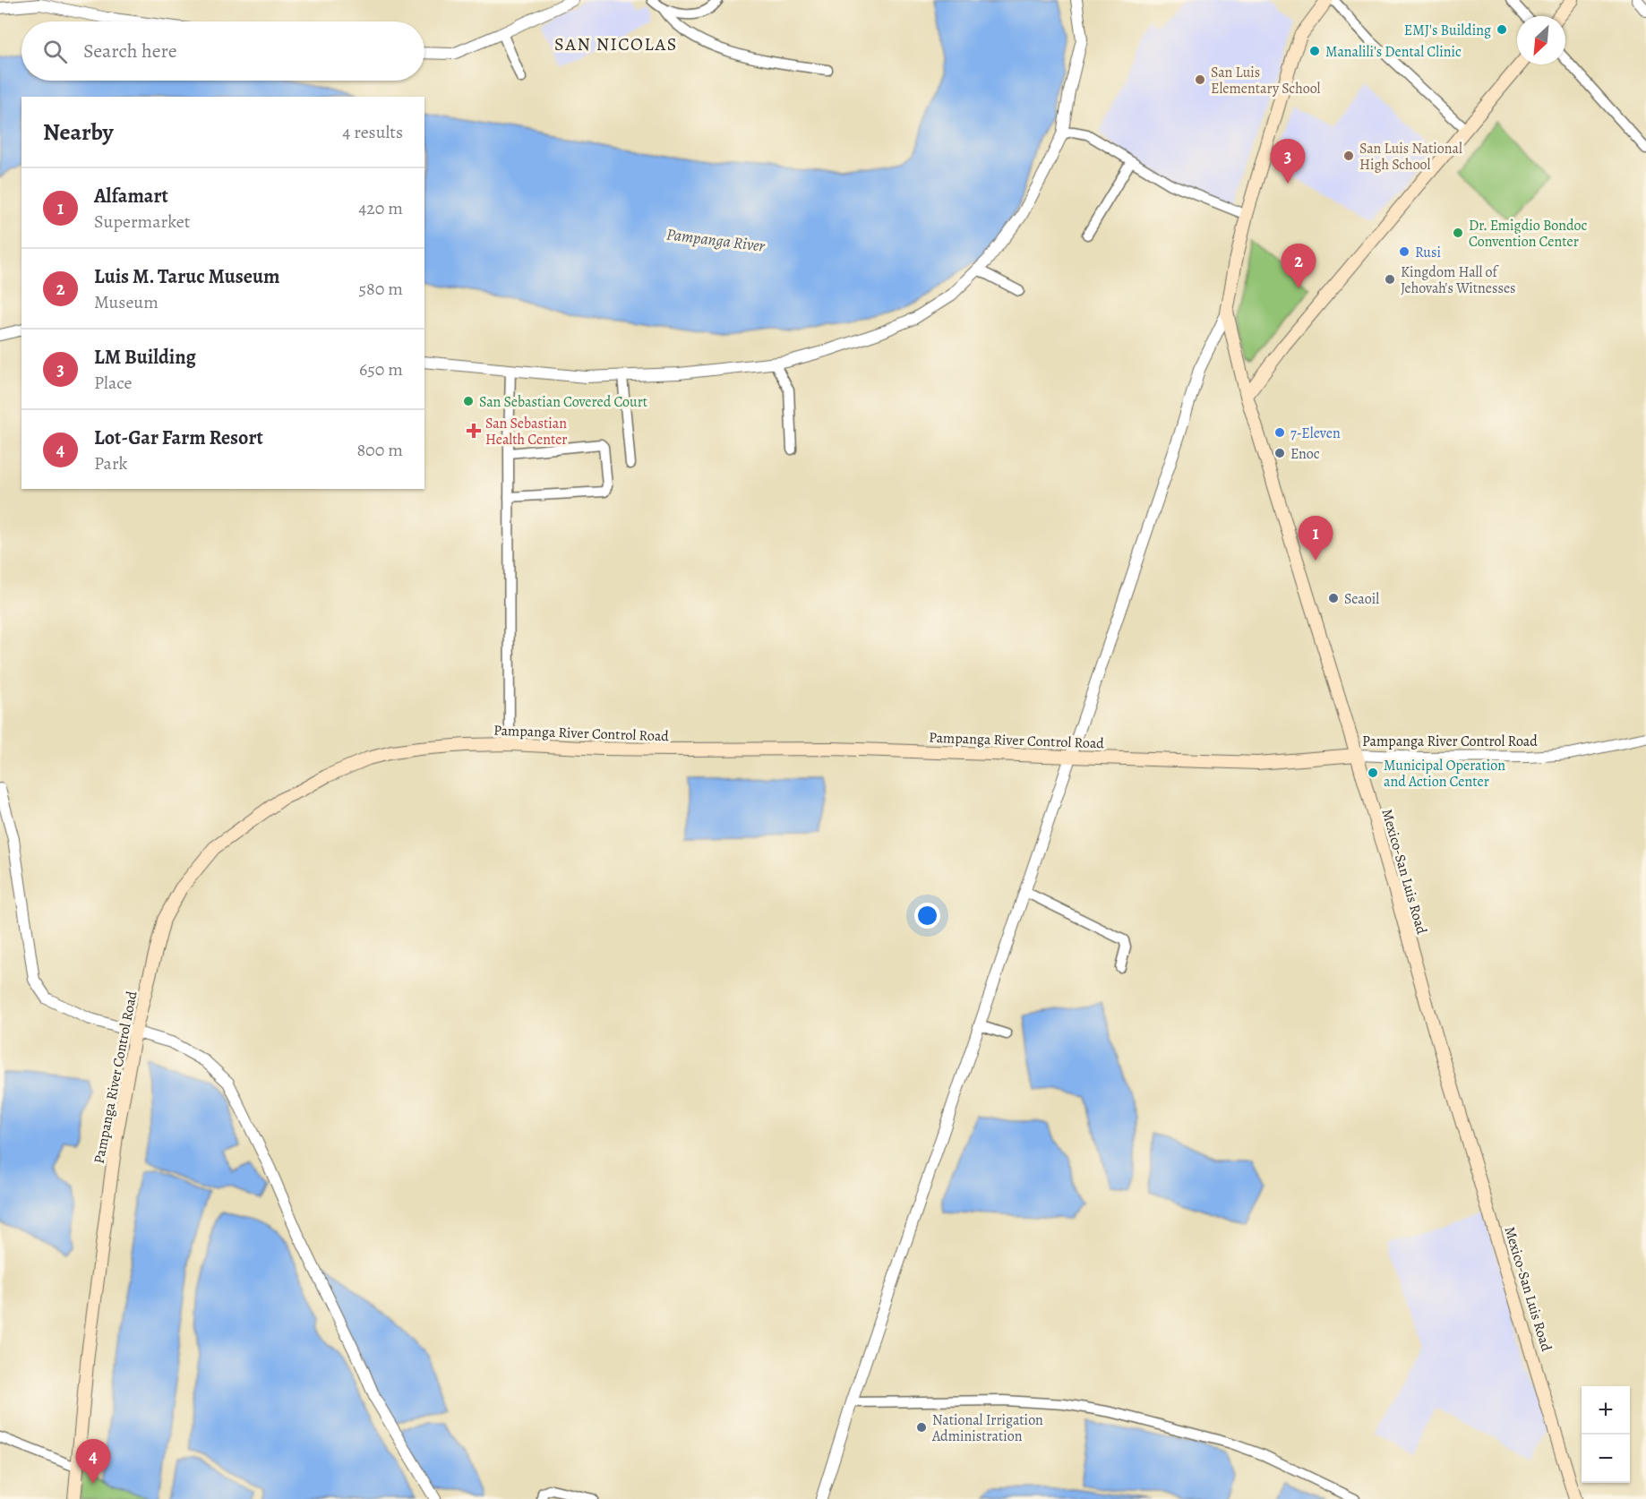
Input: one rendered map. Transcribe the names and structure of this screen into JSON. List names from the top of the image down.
{
  "streets": {
    "main road": ["Pampanga River Control Road", "Mexico-San Luis Road"]
  },
  "crossings": [
    ["Pampanga River Control Road", "Mexico-San Luis Road"]
  ],
  "districts": ["SAN NICOLAS"],
  "water": ["Pampanga River"],
  "places": {
    "other": [
      "EMJ's Building",
      "Manalili's Dental Clinic",
      "San Luis Elementary School",
      "San Luis National High School",
      "Dr. Emigdio Bondoc Convention Center",
      "Rusi",
      "Kingdom Hall of Jehovah's Witnesses",
      "San Sebastian Covered Court",
      "7-Eleven",
      "Enoc",
      "Seaoil",
      "Municipal Operation and Action Center",
      "National Irrigation Administration"
    ],
    "health": ["San Sebastian Health Center"]
  },
  "north": "bottom left",
  "page": {
    "search": "Search here",
    "heading": ["Nearby", "4 results"],
    "pins": [
      "3",
      "2",
      "1",
      "4"
    ],
    "list": [
      {
        "mark": "1",
        "name": "Alfamart",
        "note": "Supermarket",
        "value": "420 m"
      },
      {
        "mark": "2",
        "name": "Luis M. Taruc Museum",
        "note": "Museum",
        "value": "580 m"
      },
      {
        "mark": "3",
        "name": "LM Building",
        "note": "Place",
        "value": "650 m"
      },
      {
        "mark": "4",
        "name": "Lot-Gar Farm Resort",
        "note": "Park",
        "value": "800 m"
      }
    ],
    "map_buttons": ["+", "−"]
  }
}
